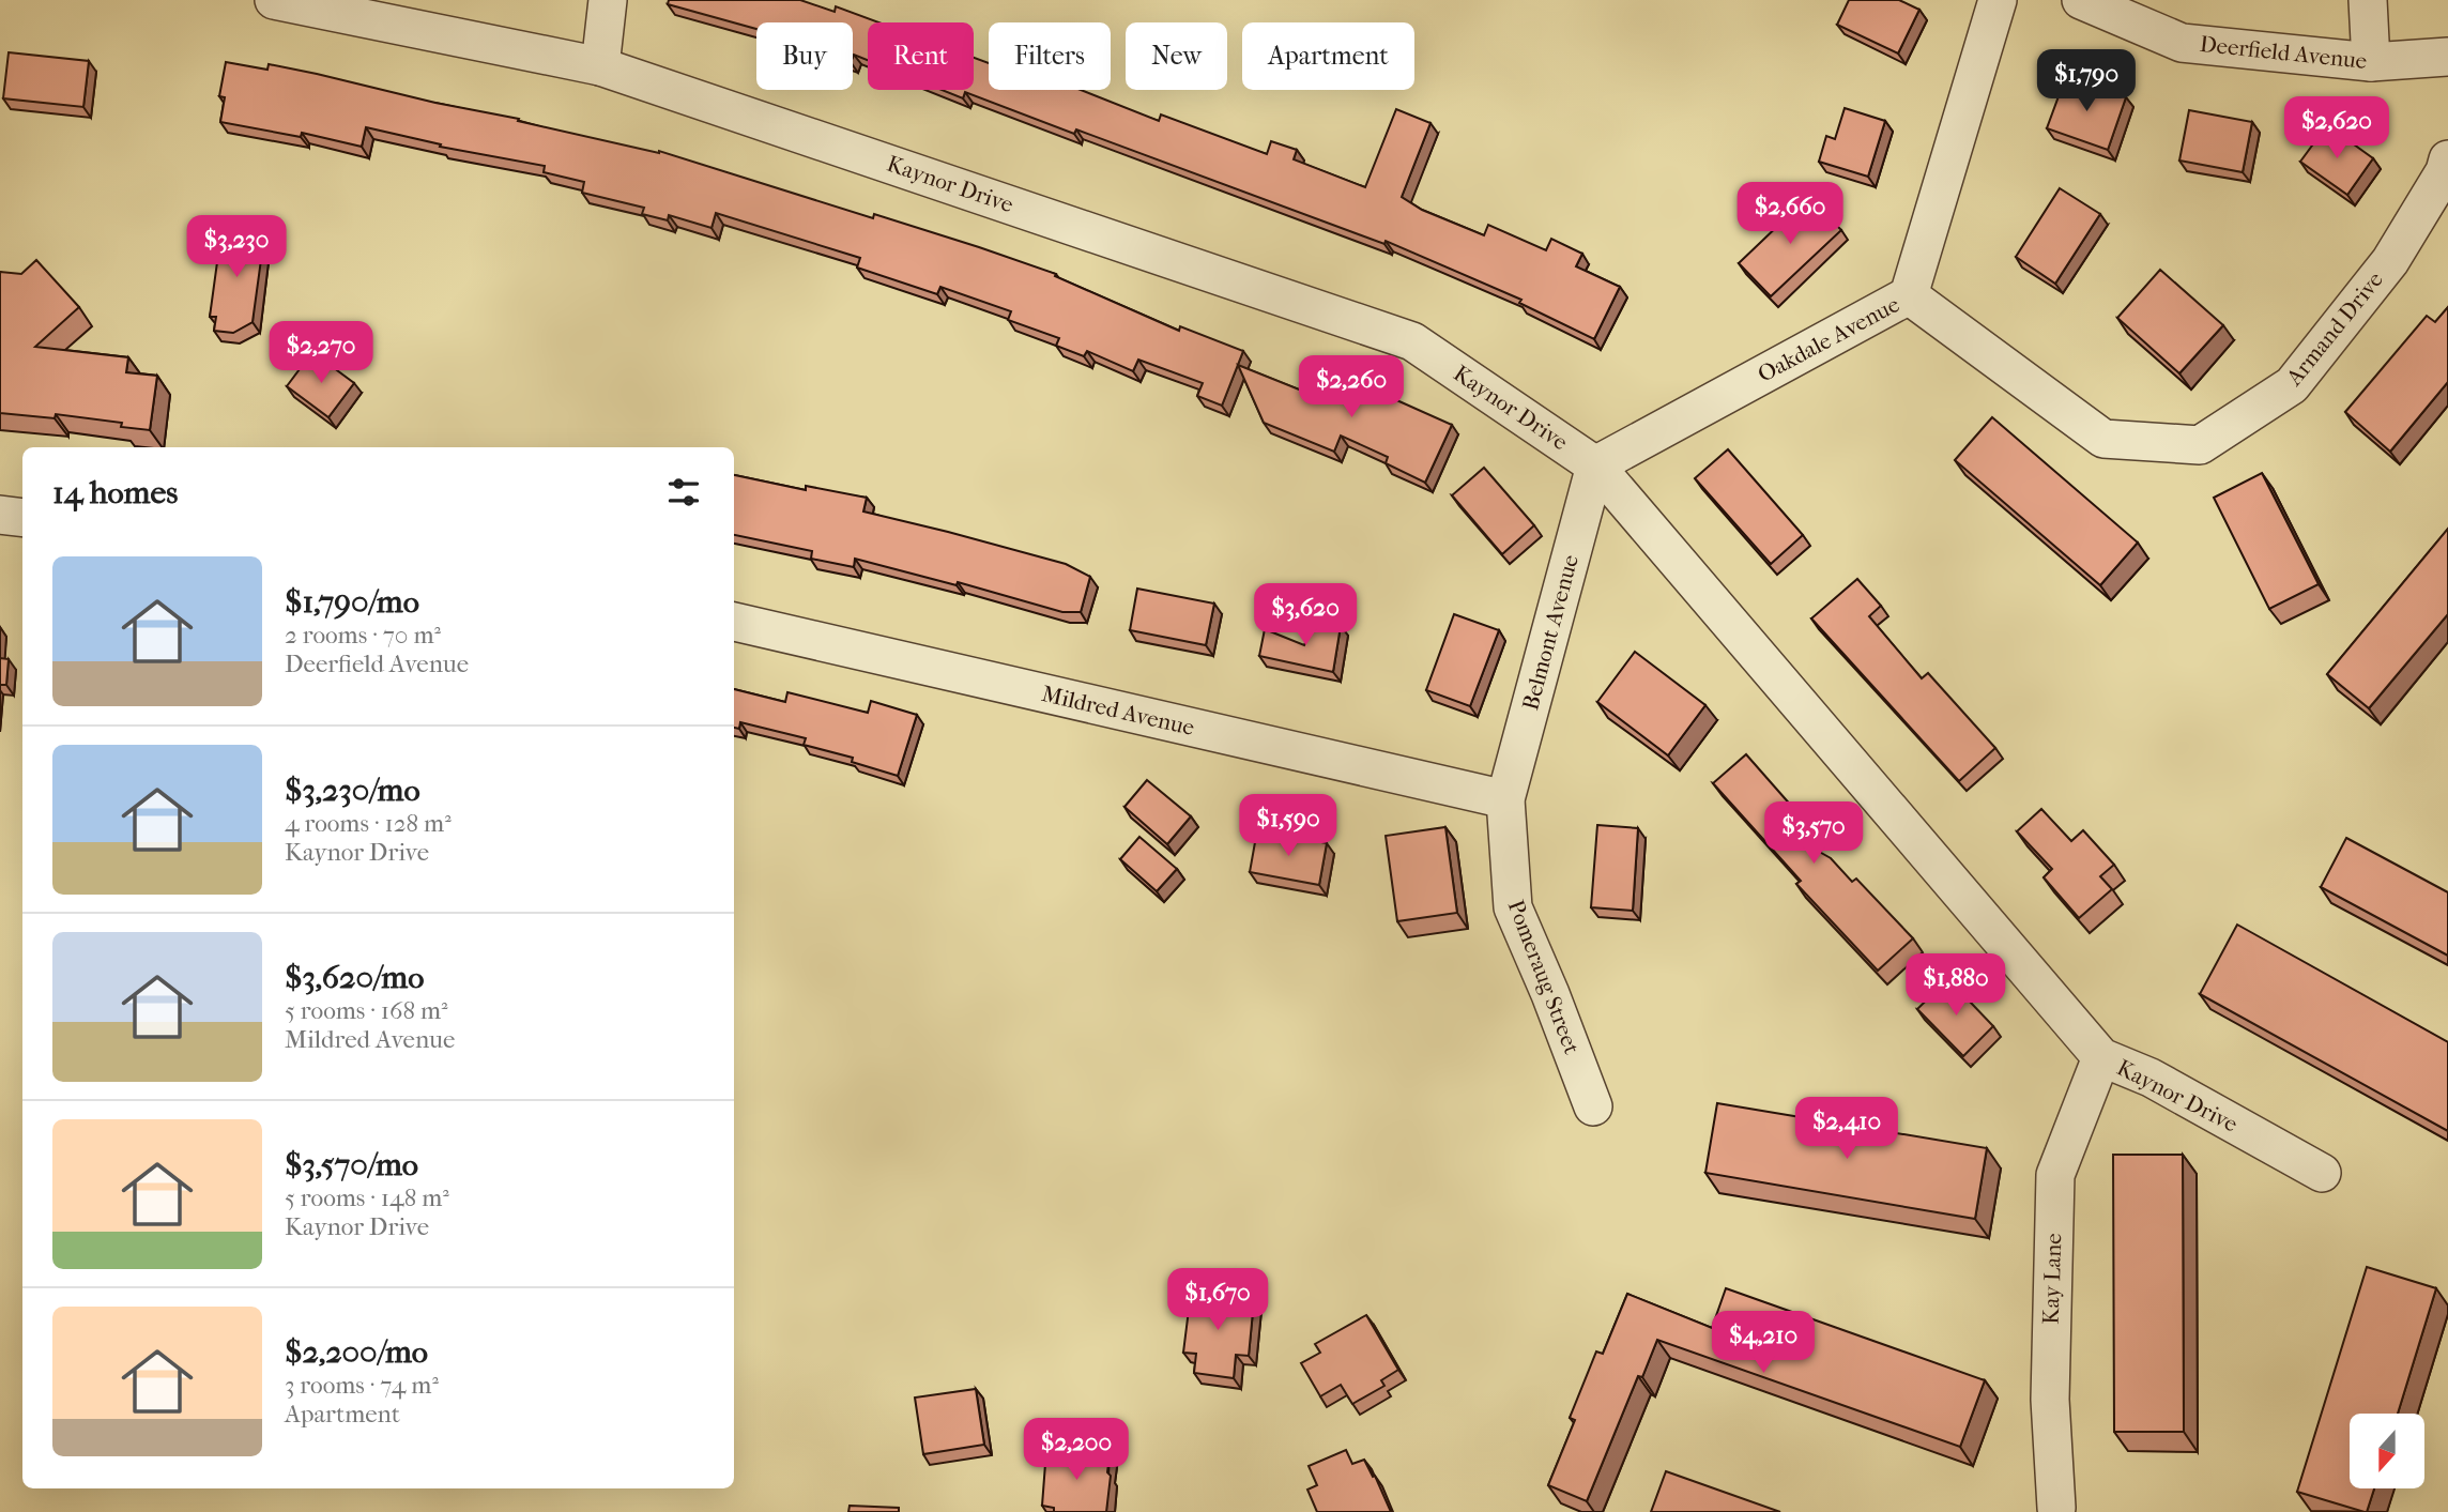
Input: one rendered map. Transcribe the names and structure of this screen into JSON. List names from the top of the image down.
{
  "streets": {
    "street": [
      "Deerfield Avenue",
      "Kaynor Drive",
      "Armand Drive",
      "Oakdale Avenue",
      "Belmont Avenue",
      "Mildred Avenue",
      "Pomeraug Street",
      "Kay Lane"
    ]
  },
  "crossings": [
    ["Kaynor Drive", "Oakdale Avenue"],
    ["Kaynor Drive", "Belmont Avenue"],
    ["Kaynor Drive", "Kay Lane"],
    ["Armand Drive", "Oakdale Avenue"],
    ["Oakdale Avenue", "Belmont Avenue"],
    ["Belmont Avenue", "Mildred Avenue"],
    ["Belmont Avenue", "Pomeraug Street"],
    ["Mildred Avenue", "Pomeraug Street"]
  ],
  "north": "bottom",
  "page": {
    "chip": [
      "Buy",
      "Rent",
      "Filters",
      "New",
      "Apartment"
    ],
    "price": [
      "$1,790",
      "$2,620",
      "$2,660",
      "$3,230",
      "$2,270",
      "$2,260",
      "$3,620",
      "$1,590",
      "$3,570",
      "$1,880",
      "$2,410",
      "$1,670",
      "$4,210",
      "$2,200"
    ],
    "heading": "14 homes",
    "list": [
      {
        "name": "$1,790/mo",
        "note": "2 rooms · 70 m² · Deerfield Avenue"
      },
      {
        "name": "$3,230/mo",
        "note": "4 rooms · 128 m² · Kaynor Drive"
      },
      {
        "name": "$3,620/mo",
        "note": "5 rooms · 168 m² · Mildred Avenue"
      },
      {
        "name": "$3,570/mo",
        "note": "5 rooms · 148 m² · Kaynor Drive"
      },
      {
        "name": "$2,200/mo",
        "note": "3 rooms · 74 m² · Apartment"
      }
    ]
  }
}
